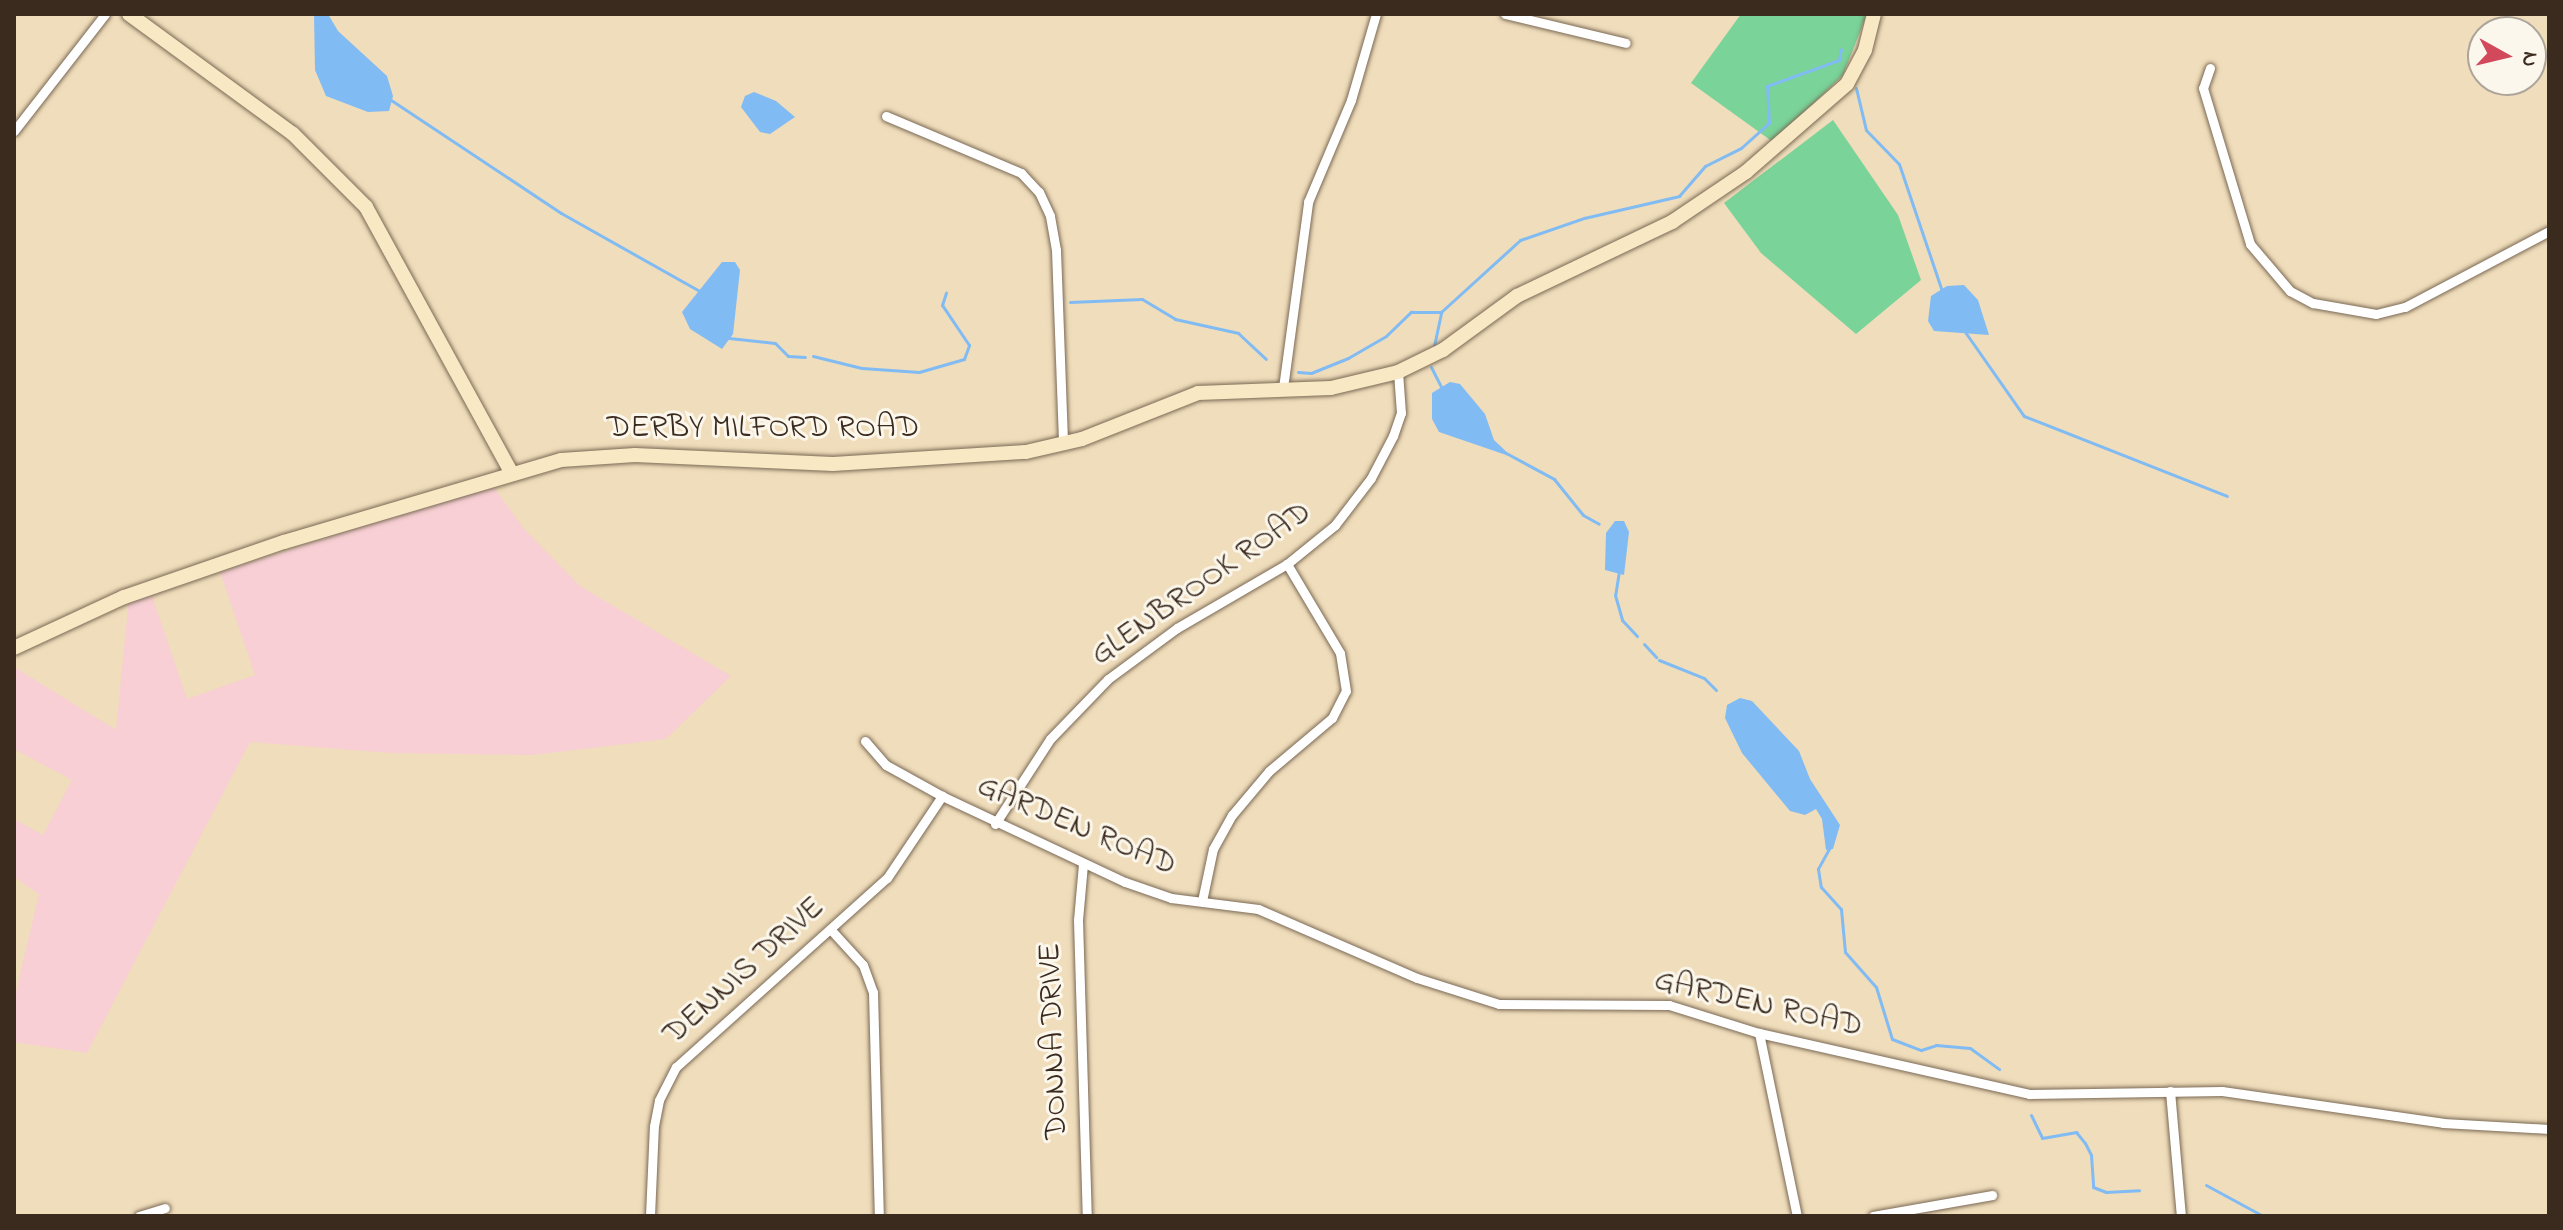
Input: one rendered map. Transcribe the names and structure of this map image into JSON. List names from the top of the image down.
{
  "streets": {
    "main road": ["DERBY MILFORD ROAD"],
    "street": [
      "GLENBROOK ROAD",
      "GARDEN ROAD",
      "DENNIS DRIVE",
      "DONNA DRIVE"
    ]
  },
  "crossings": [
    ["DERBY MILFORD ROAD", "GLENBROOK ROAD"],
    ["GLENBROOK ROAD", "GARDEN ROAD"],
    ["GARDEN ROAD", "DENNIS DRIVE"],
    ["GARDEN ROAD", "DONNA DRIVE"]
  ],
  "north": "right"
}
